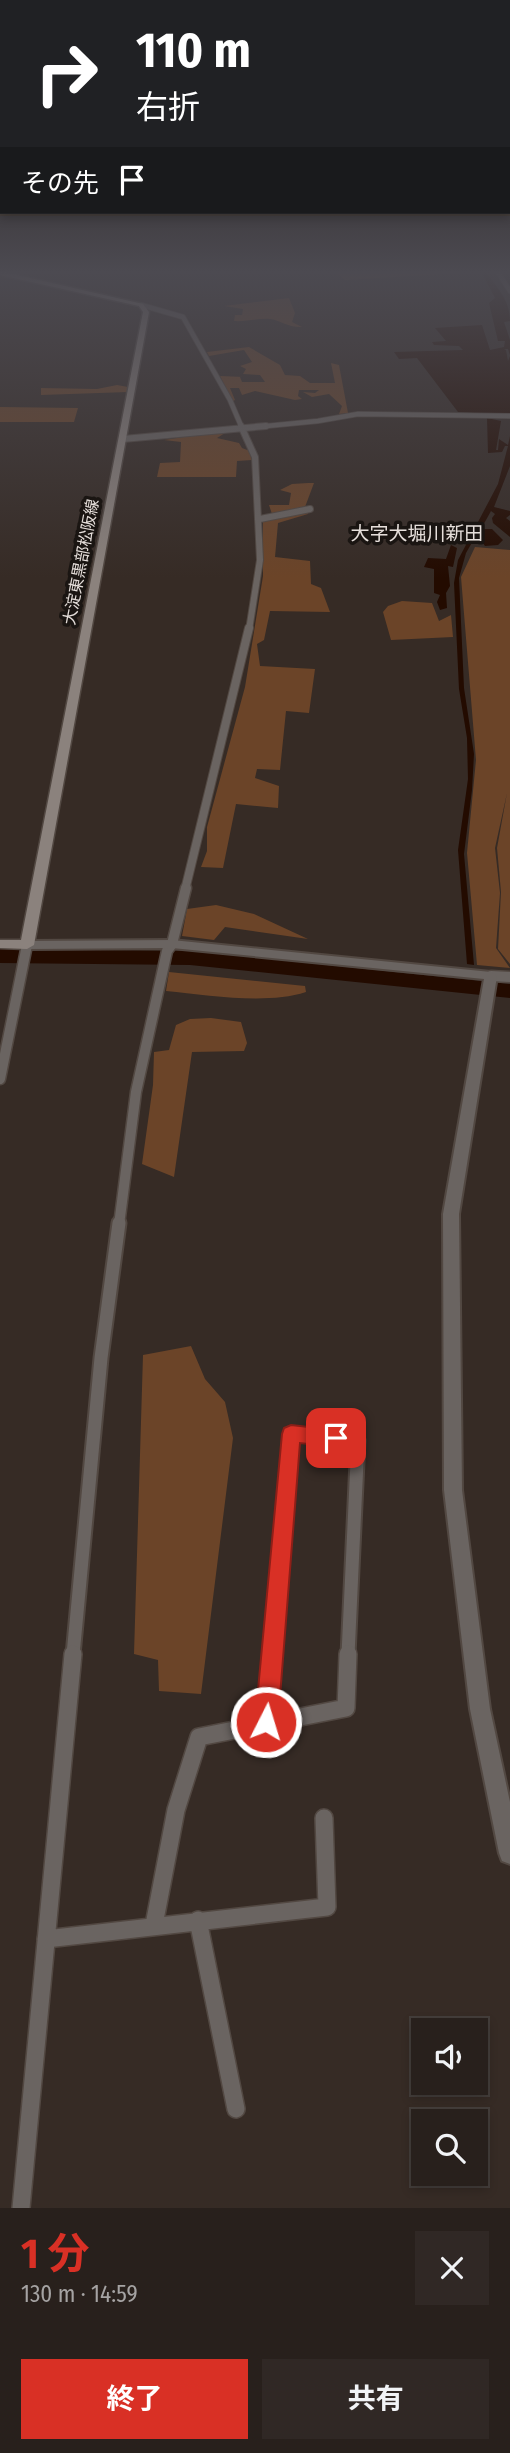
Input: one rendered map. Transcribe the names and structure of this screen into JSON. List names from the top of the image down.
{
  "streets": {
    "main road": ["大淀東黒部松阪線"]
  },
  "districts": ["大字大堀川新田"],
  "page": {
    "turn": ["110 m", "右折"],
    "then": "その先",
    "heading": ["1 分", "130 m · 14:59"],
    "buttons": ["終了", "共有"]
  }
}
